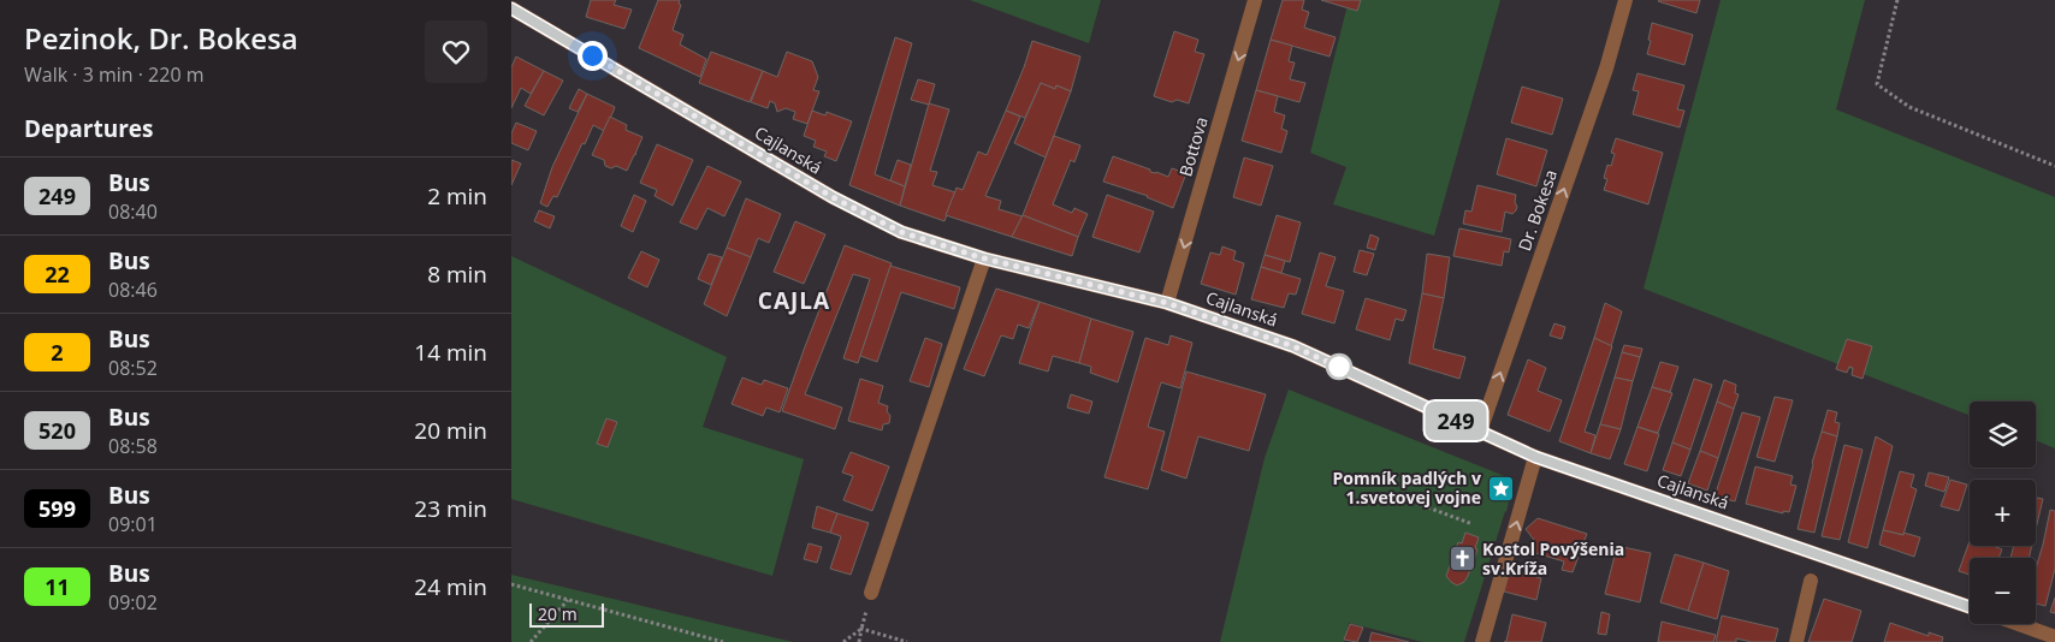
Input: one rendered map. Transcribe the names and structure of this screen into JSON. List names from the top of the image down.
{
  "streets": {
    "street": ["Bottova", "Cajlanská", "Dr. Bokesa"]
  },
  "crossings": [
    ["Bottova", "Cajlanská"],
    ["Cajlanská", "Dr. Bokesa"]
  ],
  "one_way": ["Bottova", "Dr. Bokesa"],
  "districts": ["CAJLA"],
  "places": {
    "place": ["Pomník padlých v 1.svetovej vojne"],
    "church": ["Kostol Povýšenia sv.Kríža"]
  },
  "lines": ["bus line 249"],
  "scale_bar": "20 m",
  "page": {
    "heading": [
      ["Pezinok, Dr. Bokesa", "Walk · 3 min · 220 m"],
      "Departures"
    ],
    "on_map": "249",
    "list": [
      {
        "mark": "249",
        "name": "Bus",
        "note": "08:40",
        "value": "2 min"
      },
      {
        "mark": "22",
        "name": "Bus",
        "note": "08:46",
        "value": "8 min"
      },
      {
        "mark": "2",
        "name": "Bus",
        "note": "08:52",
        "value": "14 min"
      },
      {
        "mark": "520",
        "name": "Bus",
        "note": "08:58",
        "value": "20 min"
      },
      {
        "mark": "599",
        "name": "Bus",
        "note": "09:01",
        "value": "23 min"
      },
      {
        "mark": "11",
        "name": "Bus",
        "note": "09:02",
        "value": "24 min"
      }
    ],
    "map_buttons": ["+", "−"],
    "scale": "20 m"
  }
}
